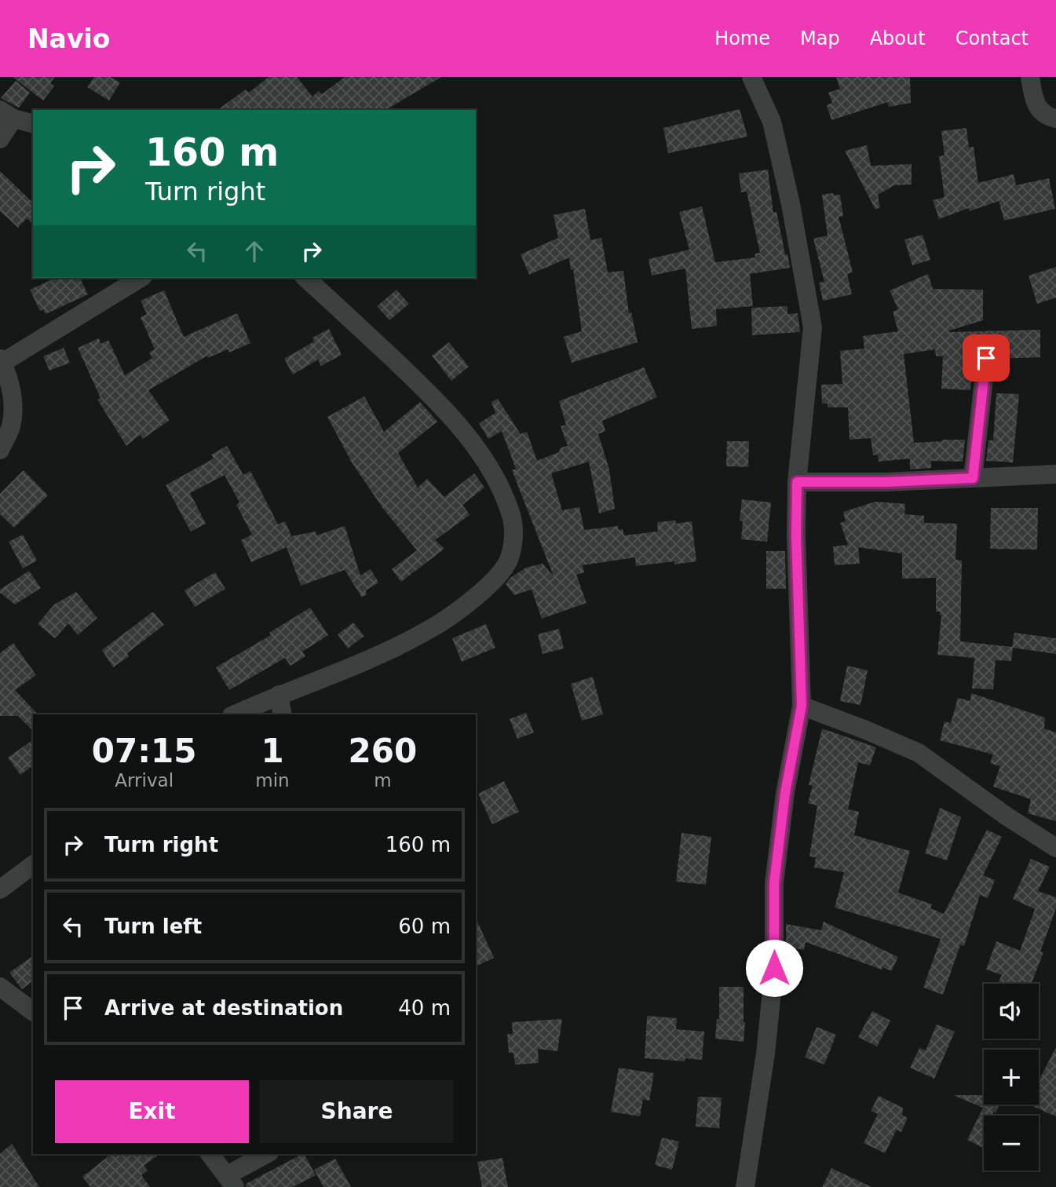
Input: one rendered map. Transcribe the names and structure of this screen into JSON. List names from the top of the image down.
{
  "page": {
    "header": "Navio",
    "nav": [
      "Home",
      "Map",
      "About",
      "Contact"
    ],
    "turn": ["160 m", "Turn right"],
    "eta": [
      "07:15",
      "Arrival",
      "1",
      "min",
      "260",
      "m"
    ],
    "list": [
      {
        "name": "Turn right",
        "value": "160 m"
      },
      {
        "name": "Turn left",
        "value": "60 m"
      },
      {
        "name": "Arrive at destination",
        "value": "40 m"
      }
    ],
    "map_buttons": ["+", "−"],
    "buttons": ["Exit", "Share"]
  }
}
